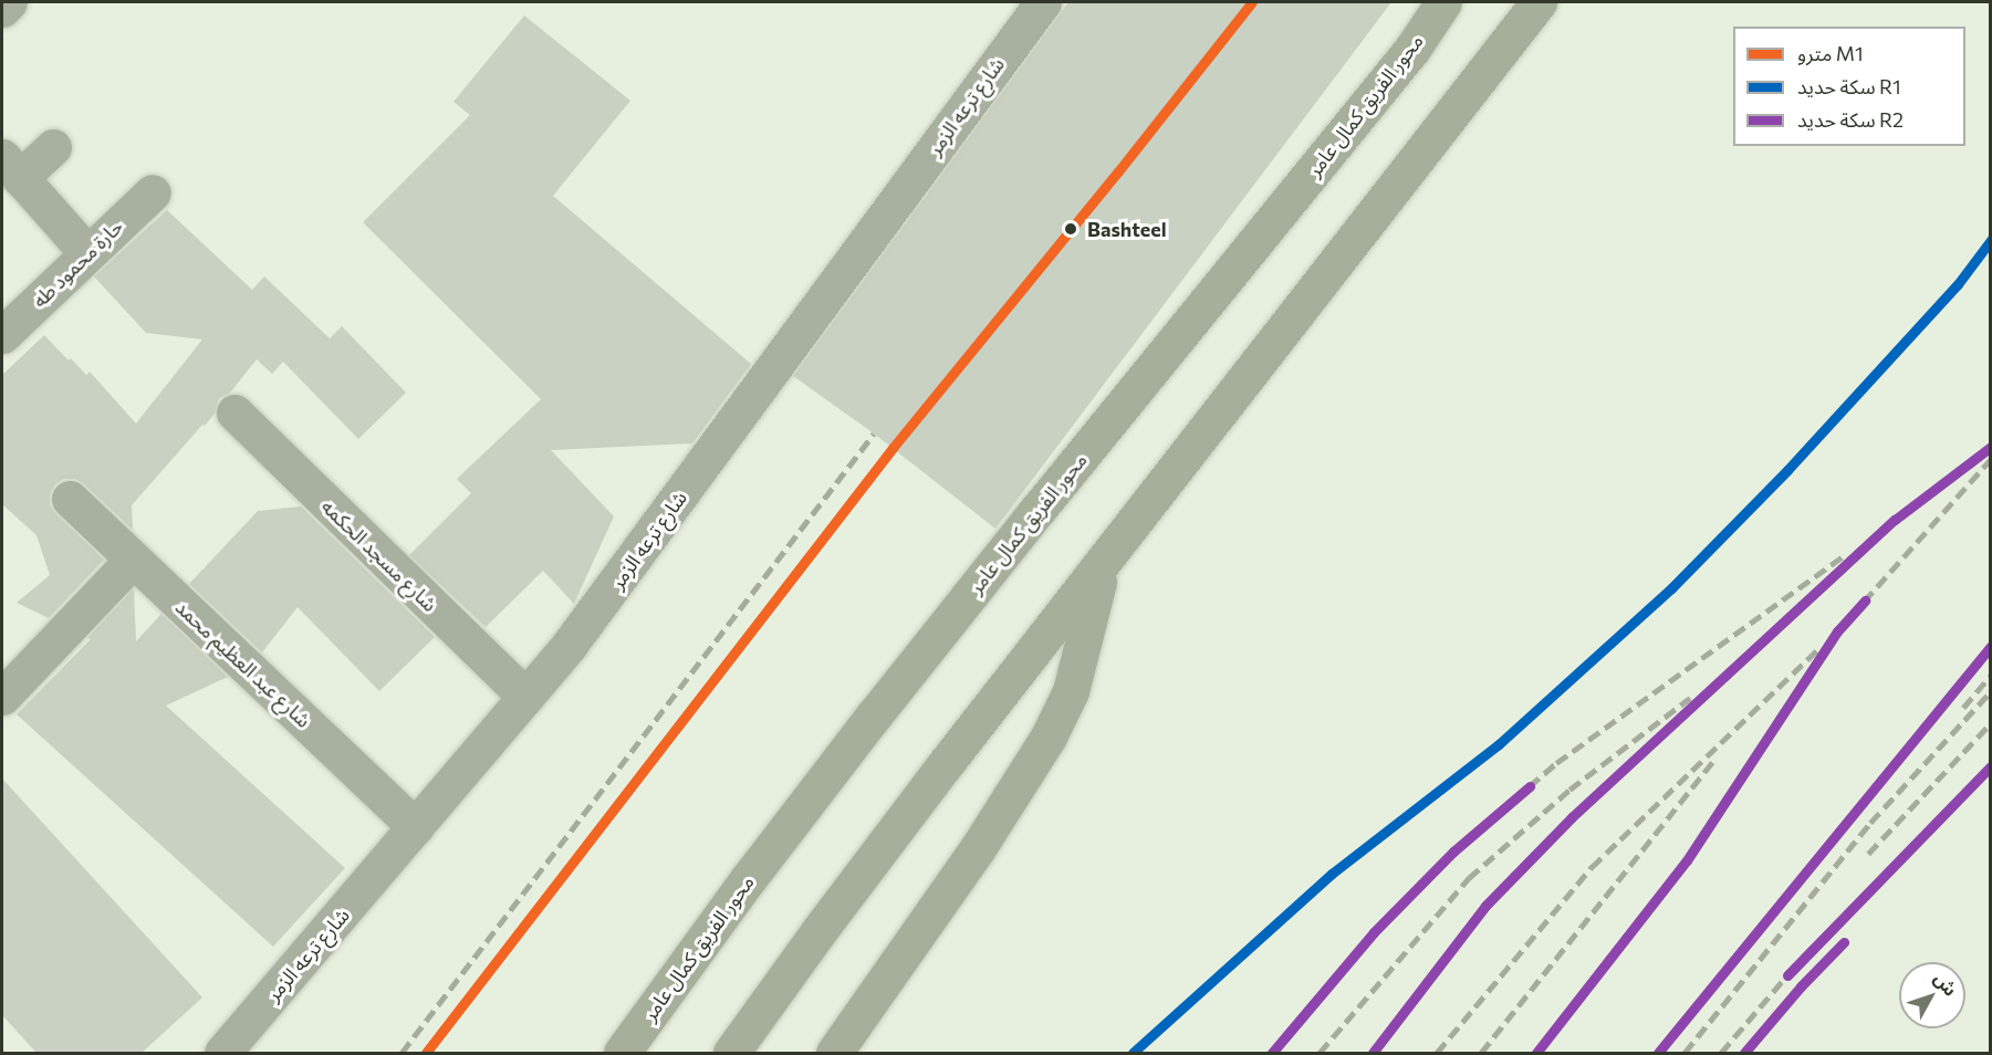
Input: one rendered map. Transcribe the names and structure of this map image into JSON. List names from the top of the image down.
{
  "streets": {
    "highway": ["محور الفريق كمال عامر"],
    "street": [
      "شارع ترعه الزمر",
      "حارة محمود طه",
      "شارع مسجد الحكمه",
      "شارع عبد العظيم محمد"
    ]
  },
  "crossings": [
    ["شارع ترعه الزمر", "شارع مسجد الحكمه"],
    ["شارع ترعه الزمر", "شارع عبد العظيم محمد"]
  ],
  "places": ["Bashteel"],
  "lines": ["metro line M1", "rail line R1", "rail line R2"],
  "legend": ["مترو M1", "سكة حديد R1", "سكة حديد R2"],
  "north": "top right"
}
